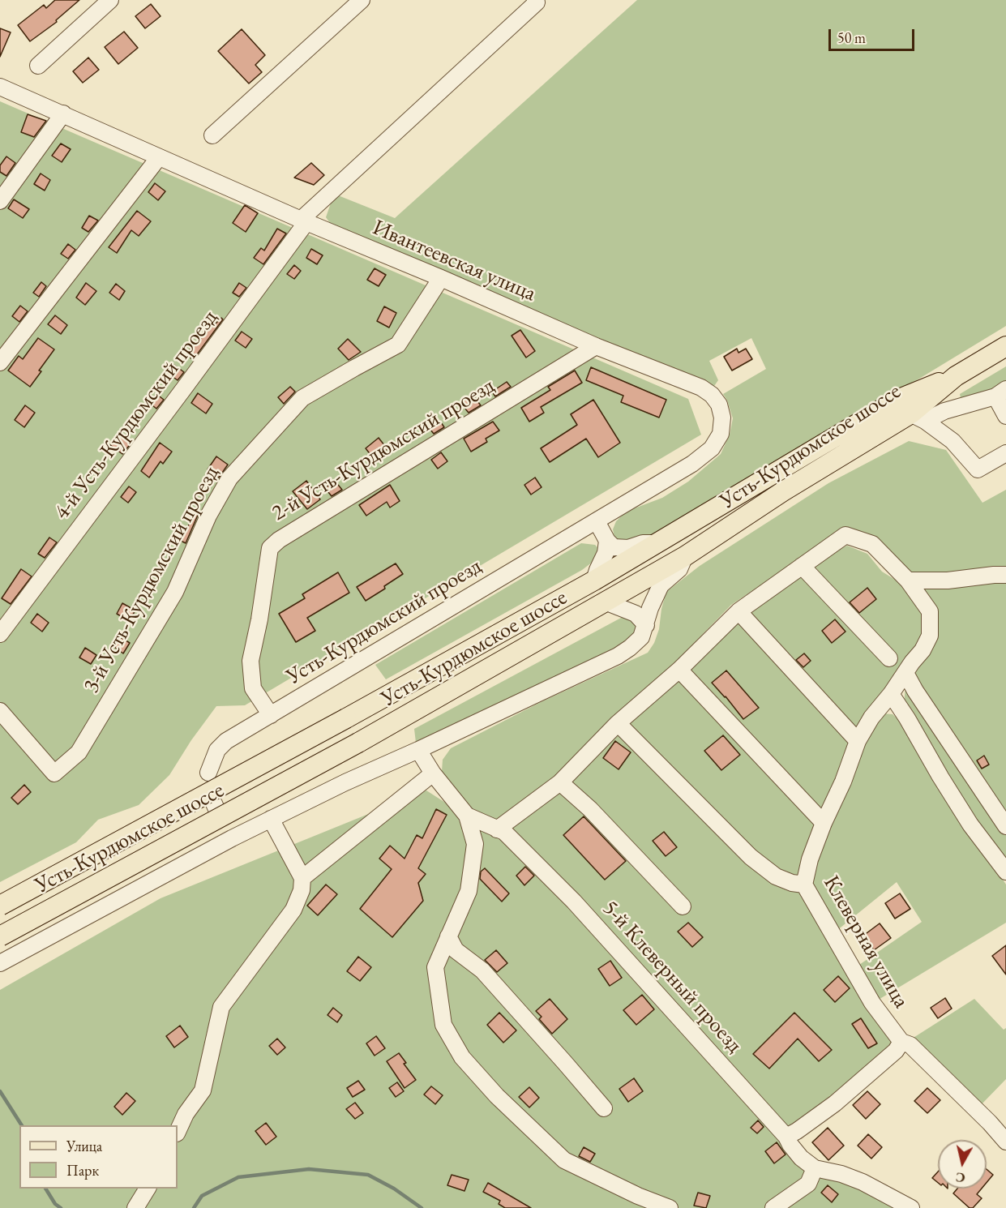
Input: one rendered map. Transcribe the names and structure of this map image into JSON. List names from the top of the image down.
{
  "streets": {
    "main road": ["Усть-Курдюмское шоссе"],
    "street": [
      "Ивантеевская улица",
      "4-й Усть-Курдюмский проезд",
      "2-й Усть-Курдюмский проезд",
      "3-й Усть-Курдюмский проезд",
      "Усть-Курдюмский проезд",
      "Клеверная улица",
      "5-й Клеверный проезд"
    ]
  },
  "crossings": [
    ["Ивантеевская улица", "4-й Усть-Курдюмский проезд"],
    ["Ивантеевская улица", "2-й Усть-Курдюмский проезд"],
    ["Ивантеевская улица", "3-й Усть-Курдюмский проезд"],
    ["Ивантеевская улица", "Усть-Курдюмский проезд"],
    ["2-й Усть-Курдюмский проезд", "Усть-Курдюмский проезд"]
  ],
  "legend": ["Улица", "Парк"],
  "scale_bar": "50 m",
  "north": "bottom"
}
